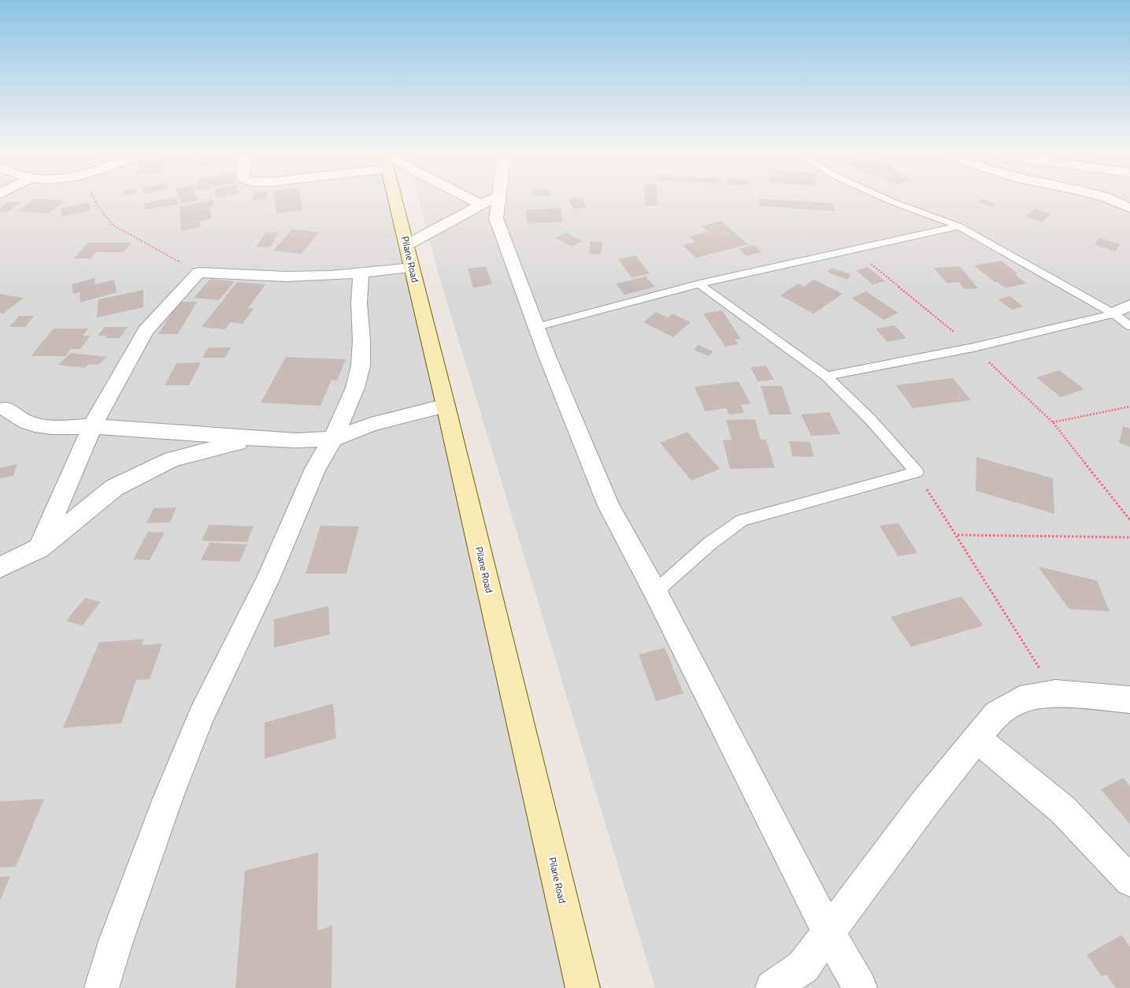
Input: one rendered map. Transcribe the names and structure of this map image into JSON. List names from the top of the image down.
{
  "streets": {
    "main road": ["Pilane Road"]
  }
}
